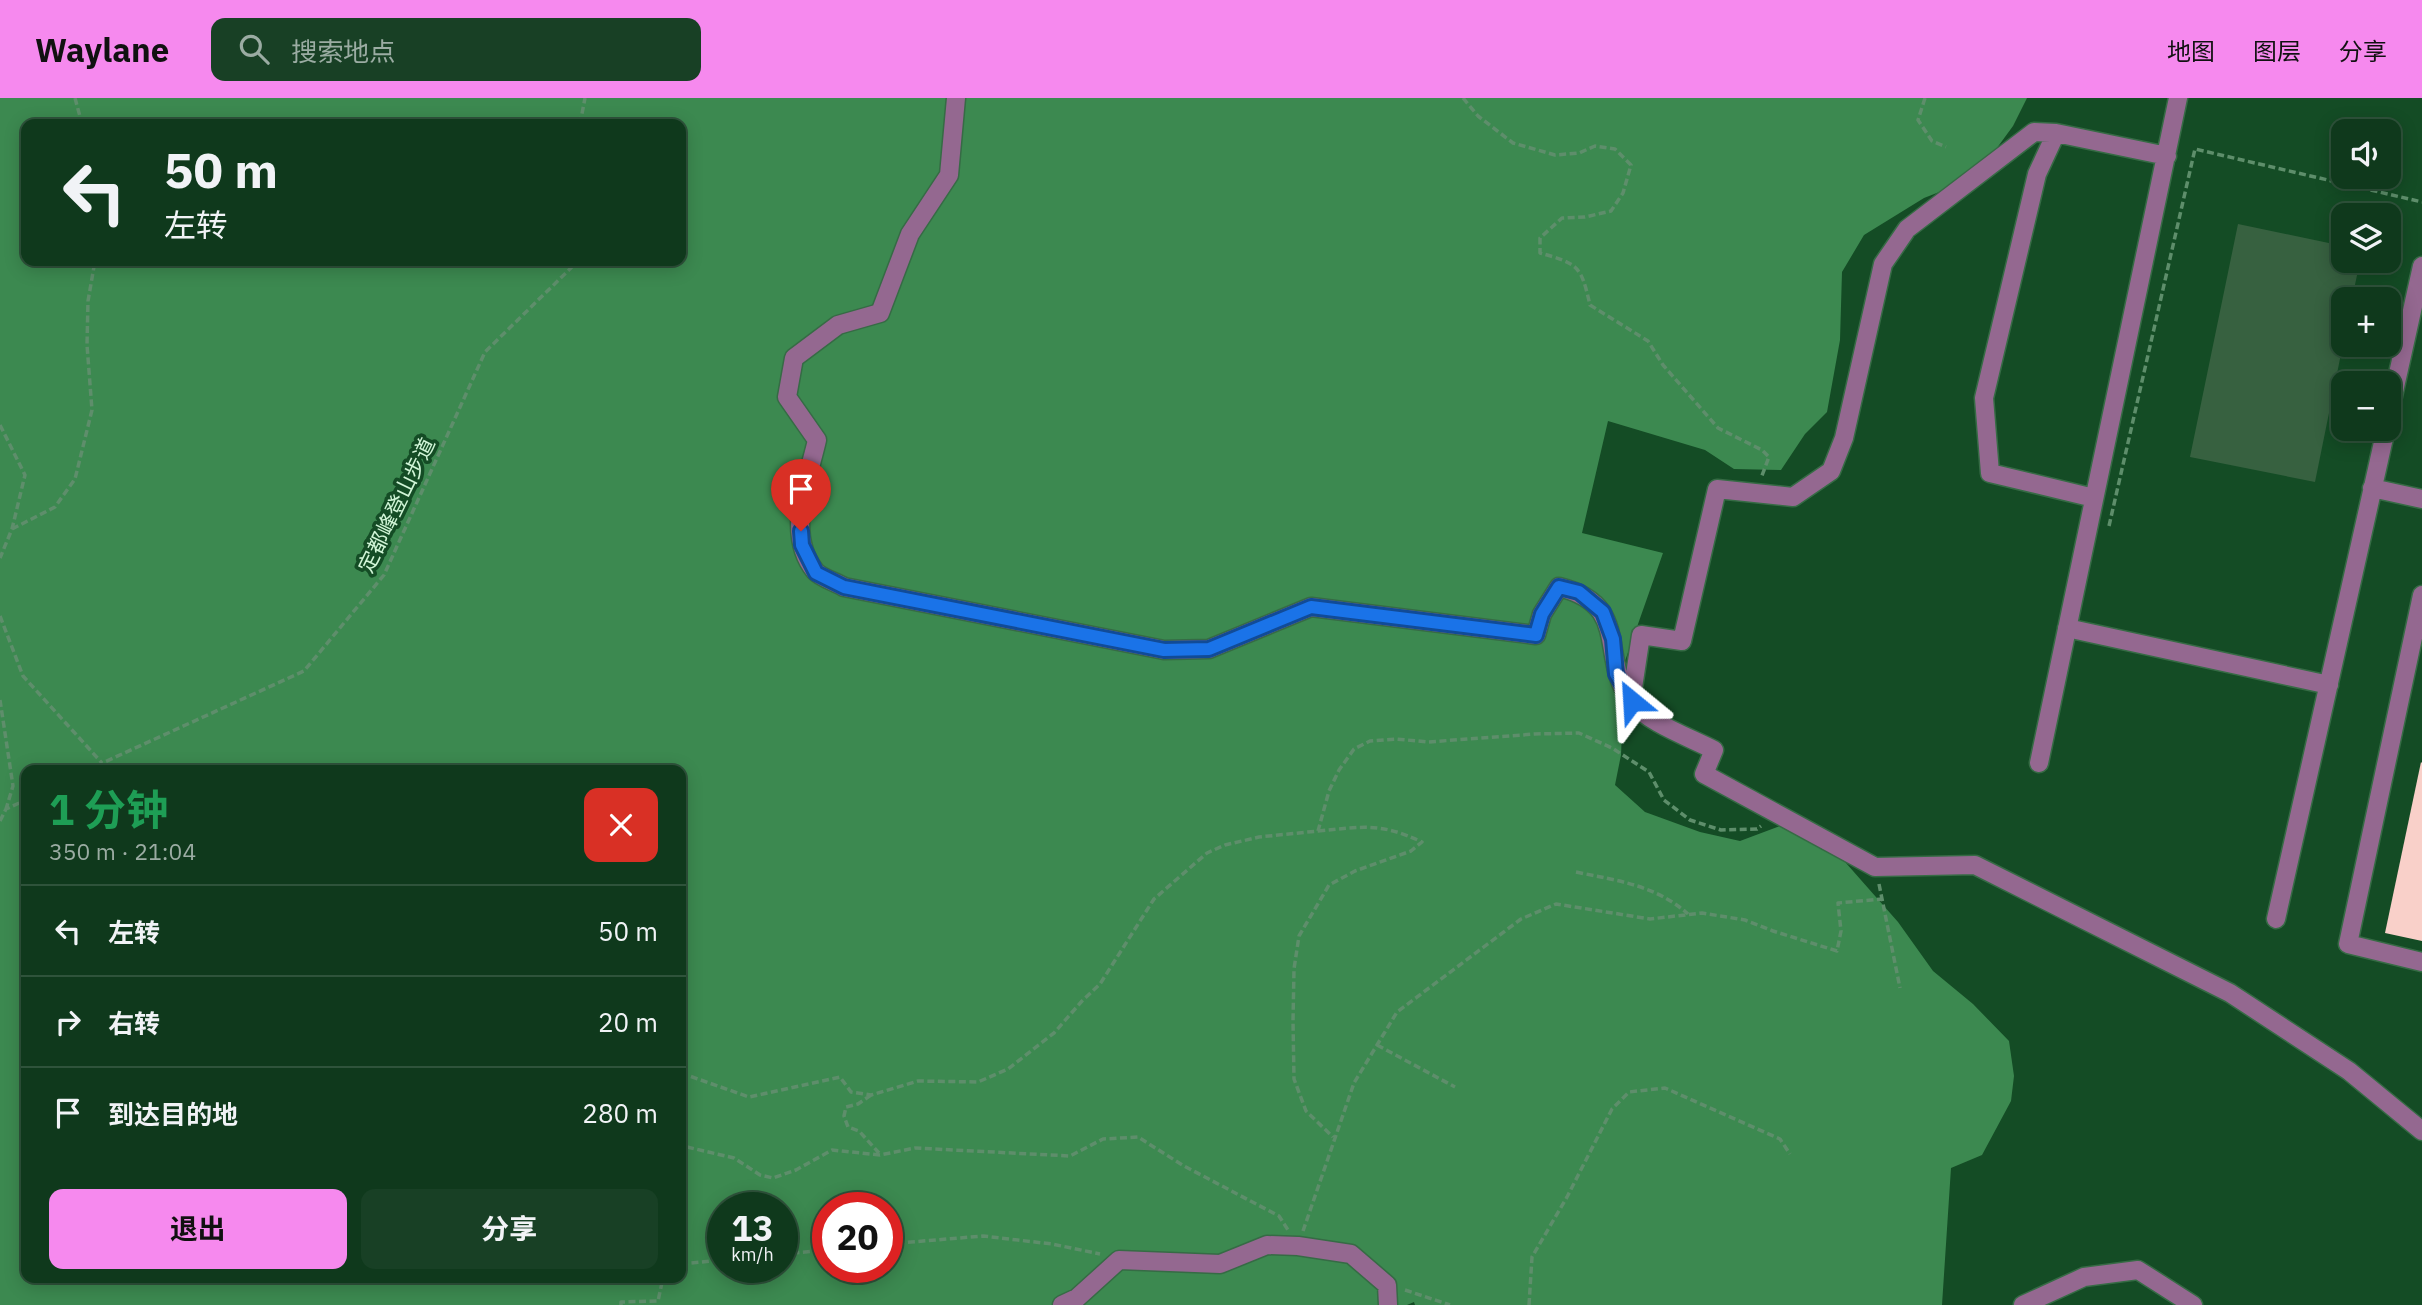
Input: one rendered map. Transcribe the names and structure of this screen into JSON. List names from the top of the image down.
{
  "streets": {
    "path": ["定都峰登山步道"]
  },
  "page": {
    "header": "Waylane",
    "search": "搜索地点",
    "nav": ["地图", "图层", "分享"],
    "map_buttons": ["+", "−"],
    "turn": ["50 m", "左转"],
    "heading": ["1 分钟", "350 m · 21:04"],
    "list": [
      {
        "name": "左转",
        "value": "50 m"
      },
      {
        "name": "右转",
        "value": "20 m"
      },
      {
        "name": "到达目的地",
        "value": "280 m"
      }
    ],
    "buttons": ["退出", "分享"],
    "speed": "13 km/h",
    "limit": "20"
  }
}
